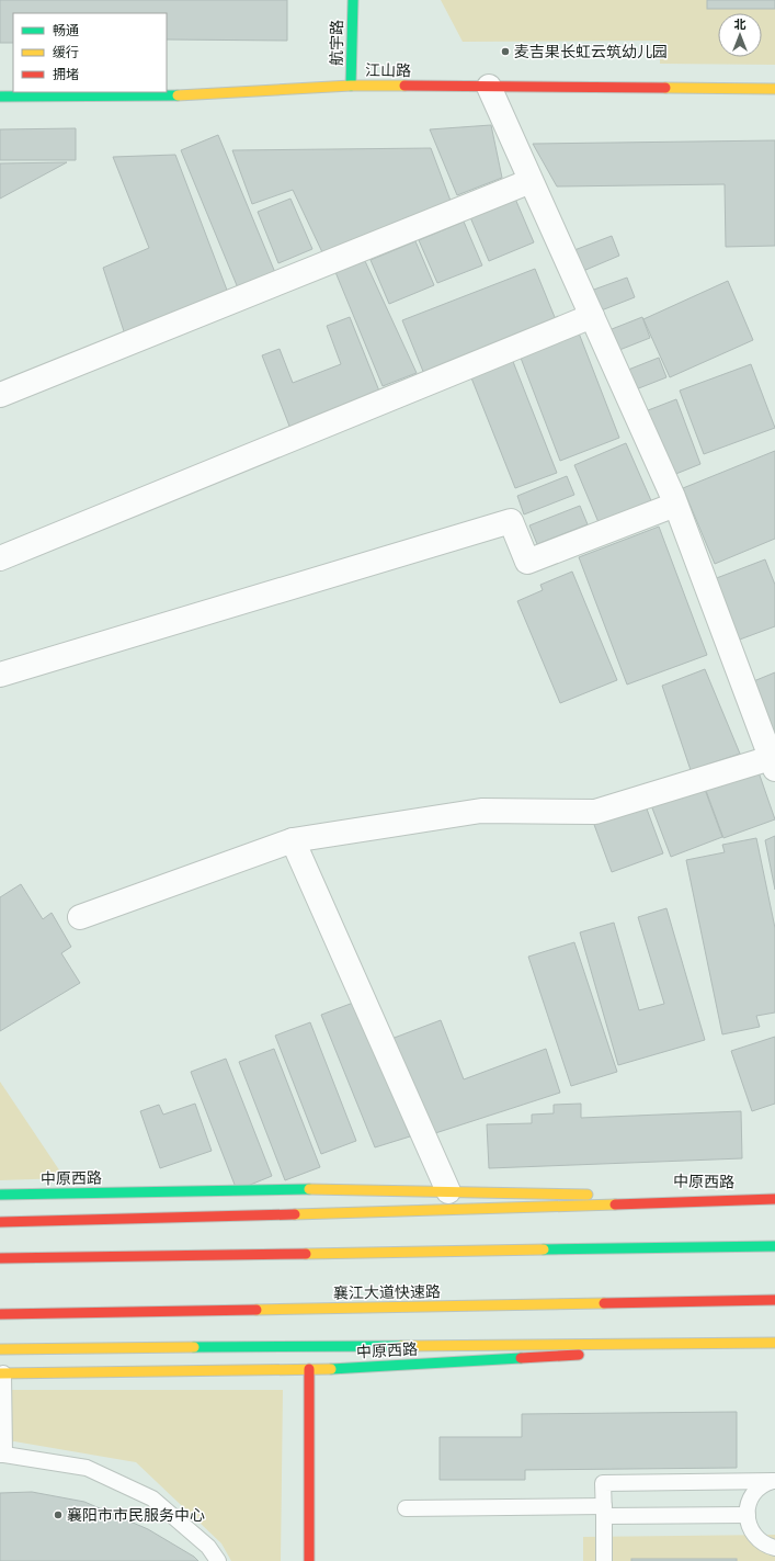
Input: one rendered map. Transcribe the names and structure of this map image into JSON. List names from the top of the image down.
{
  "streets": {
    "main road": [
      "航宇路",
      "江山路",
      "中原西路",
      "襄江大道快速路"
    ]
  },
  "crossings": [
    ["航宇路", "江山路"]
  ],
  "places": ["麦吉果长虹云筑幼儿园", "襄阳市市民服务中心"],
  "legend": ["畅通", "缓行", "拥堵"],
  "north": "top"
}
